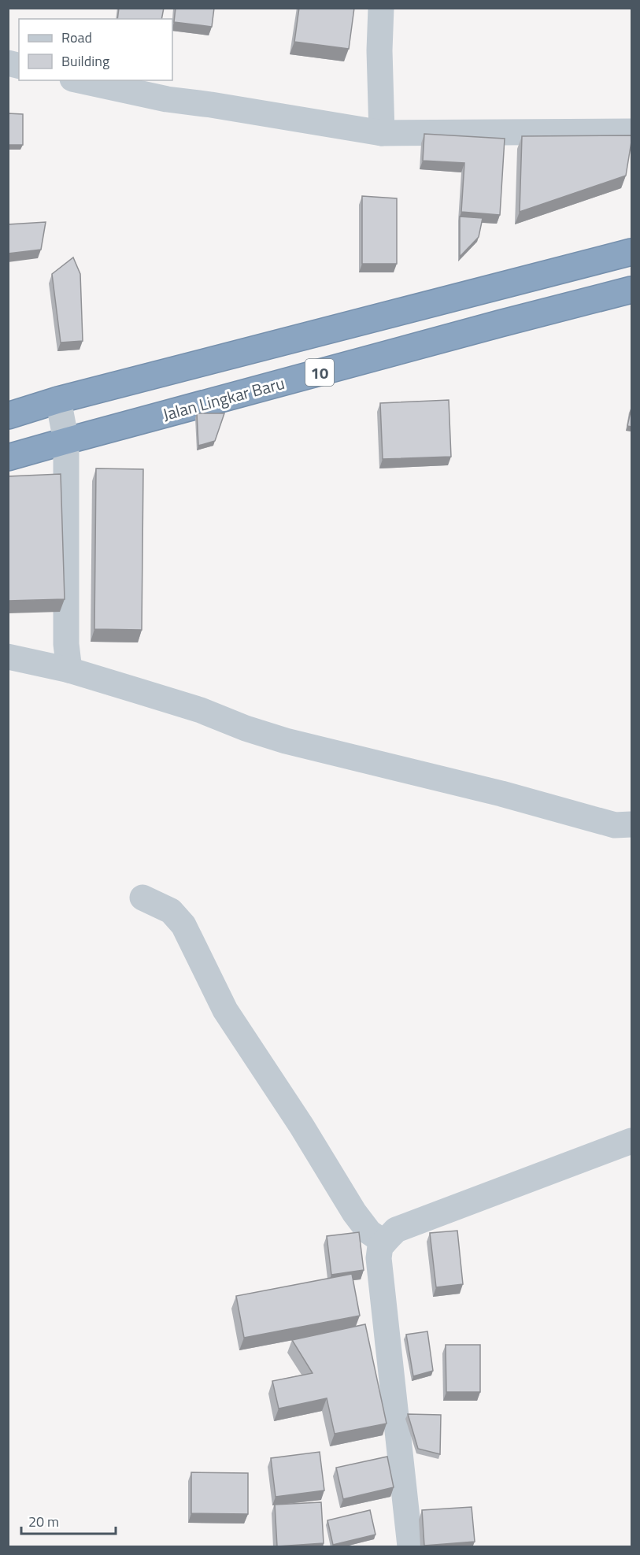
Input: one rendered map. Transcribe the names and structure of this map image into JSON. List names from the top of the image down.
{
  "streets": {
    "highway": ["10", "Jalan Lingkar Baru"]
  },
  "legend": ["Road", "Building"],
  "scale_bar": "20 m"
}
